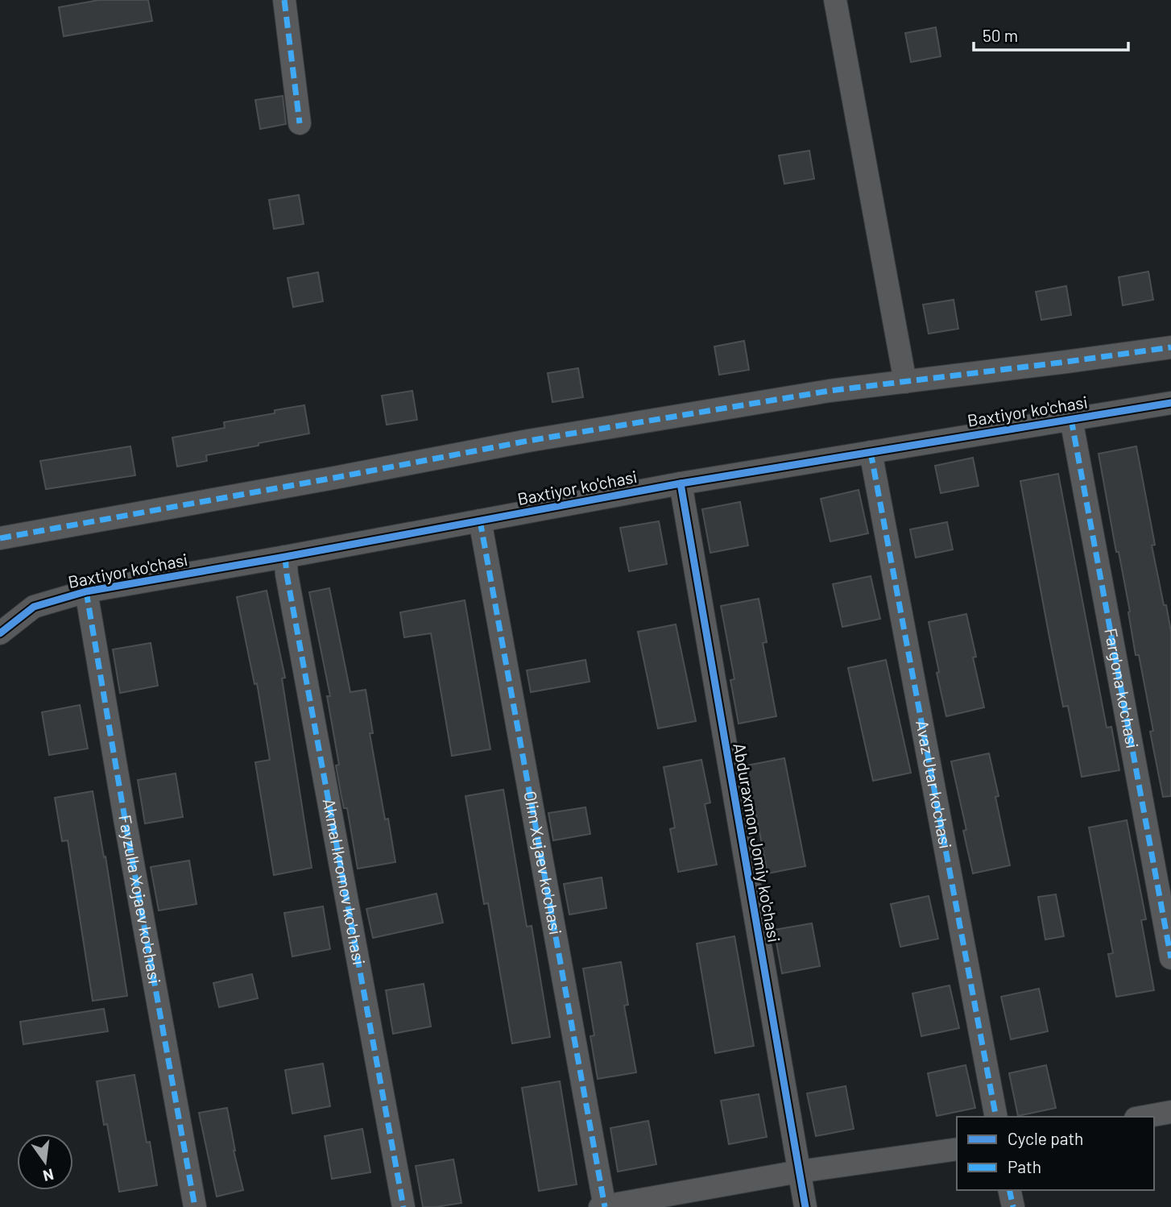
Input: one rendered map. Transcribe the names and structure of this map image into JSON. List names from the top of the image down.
{
  "streets": {
    "street": [
      "Baxtiyor ko'chasi",
      "Farg'ona ko'chasi",
      "Avaz Utar ko'chasi",
      "Abduraxmon Jomiy ko'chasi",
      "Olim Xujaev ko'chasi",
      "Akmal Ikromov ko'chasi",
      "Fayzulla Xojaev ko'chasi"
    ]
  },
  "crossings": [
    ["Baxtiyor ko'chasi", "Farg'ona ko'chasi"],
    ["Baxtiyor ko'chasi", "Avaz Utar ko'chasi"],
    ["Baxtiyor ko'chasi", "Abduraxmon Jomiy ko'chasi"],
    ["Baxtiyor ko'chasi", "Olim Xujaev ko'chasi"],
    ["Baxtiyor ko'chasi", "Akmal Ikromov ko'chasi"],
    ["Baxtiyor ko'chasi", "Fayzulla Xojaev ko'chasi"]
  ],
  "legend": ["Cycle path", "Path"],
  "scale_bar": "50 m",
  "north": "bottom"
}
